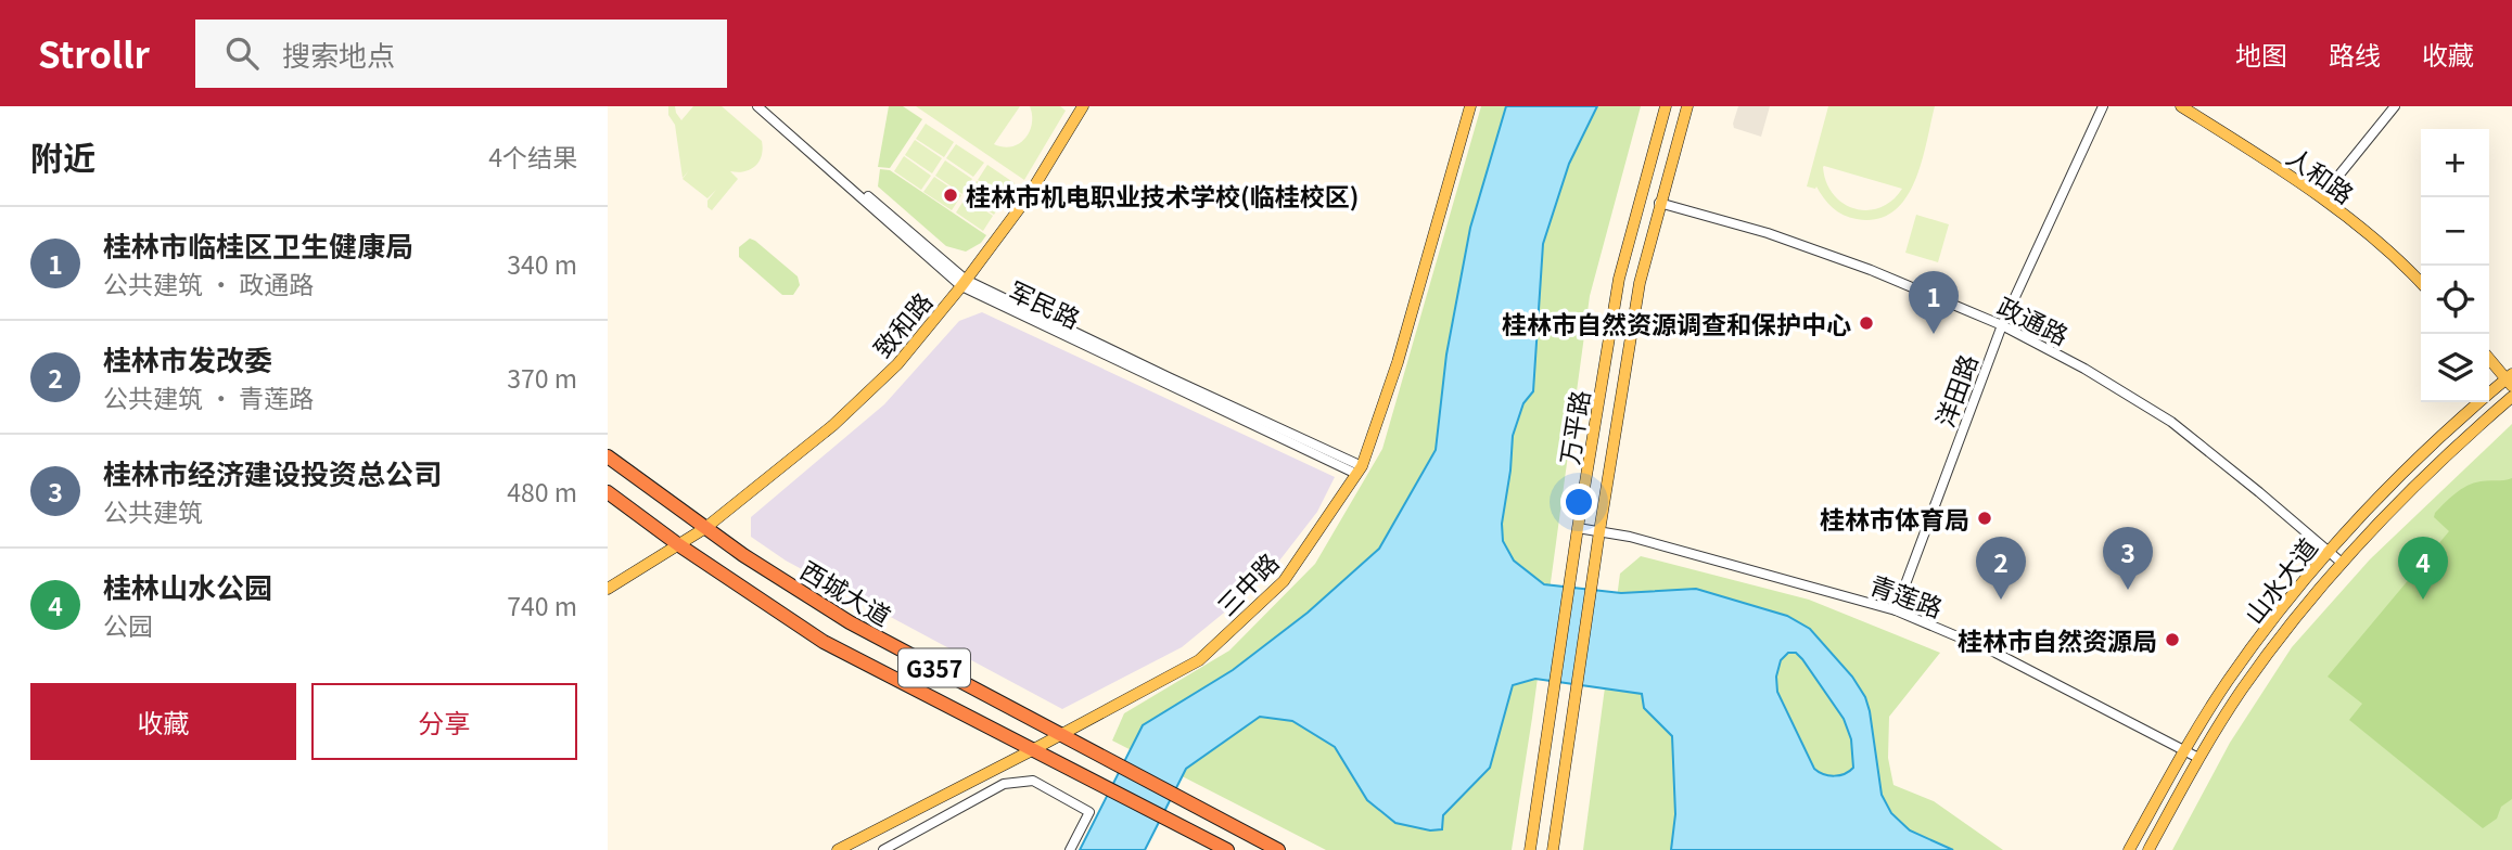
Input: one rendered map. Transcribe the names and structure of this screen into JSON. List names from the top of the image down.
{
  "streets": {
    "highway": ["西城大道", "G357"],
    "main road": [
      "人和路",
      "致和路",
      "万平路",
      "山水大道",
      "三中路"
    ],
    "street": [
      "军民路",
      "政通路",
      "洋田路",
      "青莲路"
    ]
  },
  "crossings": [
    ["军民路", "致和路"],
    ["军民路", "三中路"],
    ["政通路", "洋田路"],
    ["政通路", "万平路"],
    ["政通路", "山水大道"],
    ["致和路", "西城大道"],
    ["洋田路", "青莲路"],
    ["万平路", "青莲路"],
    ["山水大道", "青莲路"],
    ["三中路", "西城大道"]
  ],
  "places": [
    "桂林市机电职业技术学校(临桂校区)",
    "桂林市自然资源调查和保护中心",
    "桂林市体育局",
    "桂林市自然资源局"
  ],
  "page": {
    "header": "Strollr",
    "search": "搜索地点",
    "nav": ["地图", "路线", "收藏"],
    "heading": ["附近", "4个结果"],
    "map_buttons": ["+", "−"],
    "list": [
      {
        "mark": "1",
        "name": "桂林市临桂区卫生健康局",
        "note": "公共建筑 · 政通路",
        "value": "340 m"
      },
      {
        "mark": "2",
        "name": "桂林市发改委",
        "note": "公共建筑 · 青莲路",
        "value": "370 m"
      },
      {
        "mark": "3",
        "name": "桂林市经济建设投资总公司",
        "note": "公共建筑",
        "value": "480 m"
      },
      {
        "mark": "4",
        "name": "桂林山水公园",
        "note": "公园",
        "value": "740 m"
      }
    ],
    "pins": [
      "1",
      "3",
      "2",
      "4"
    ],
    "buttons": ["收藏", "分享"]
  }
}
